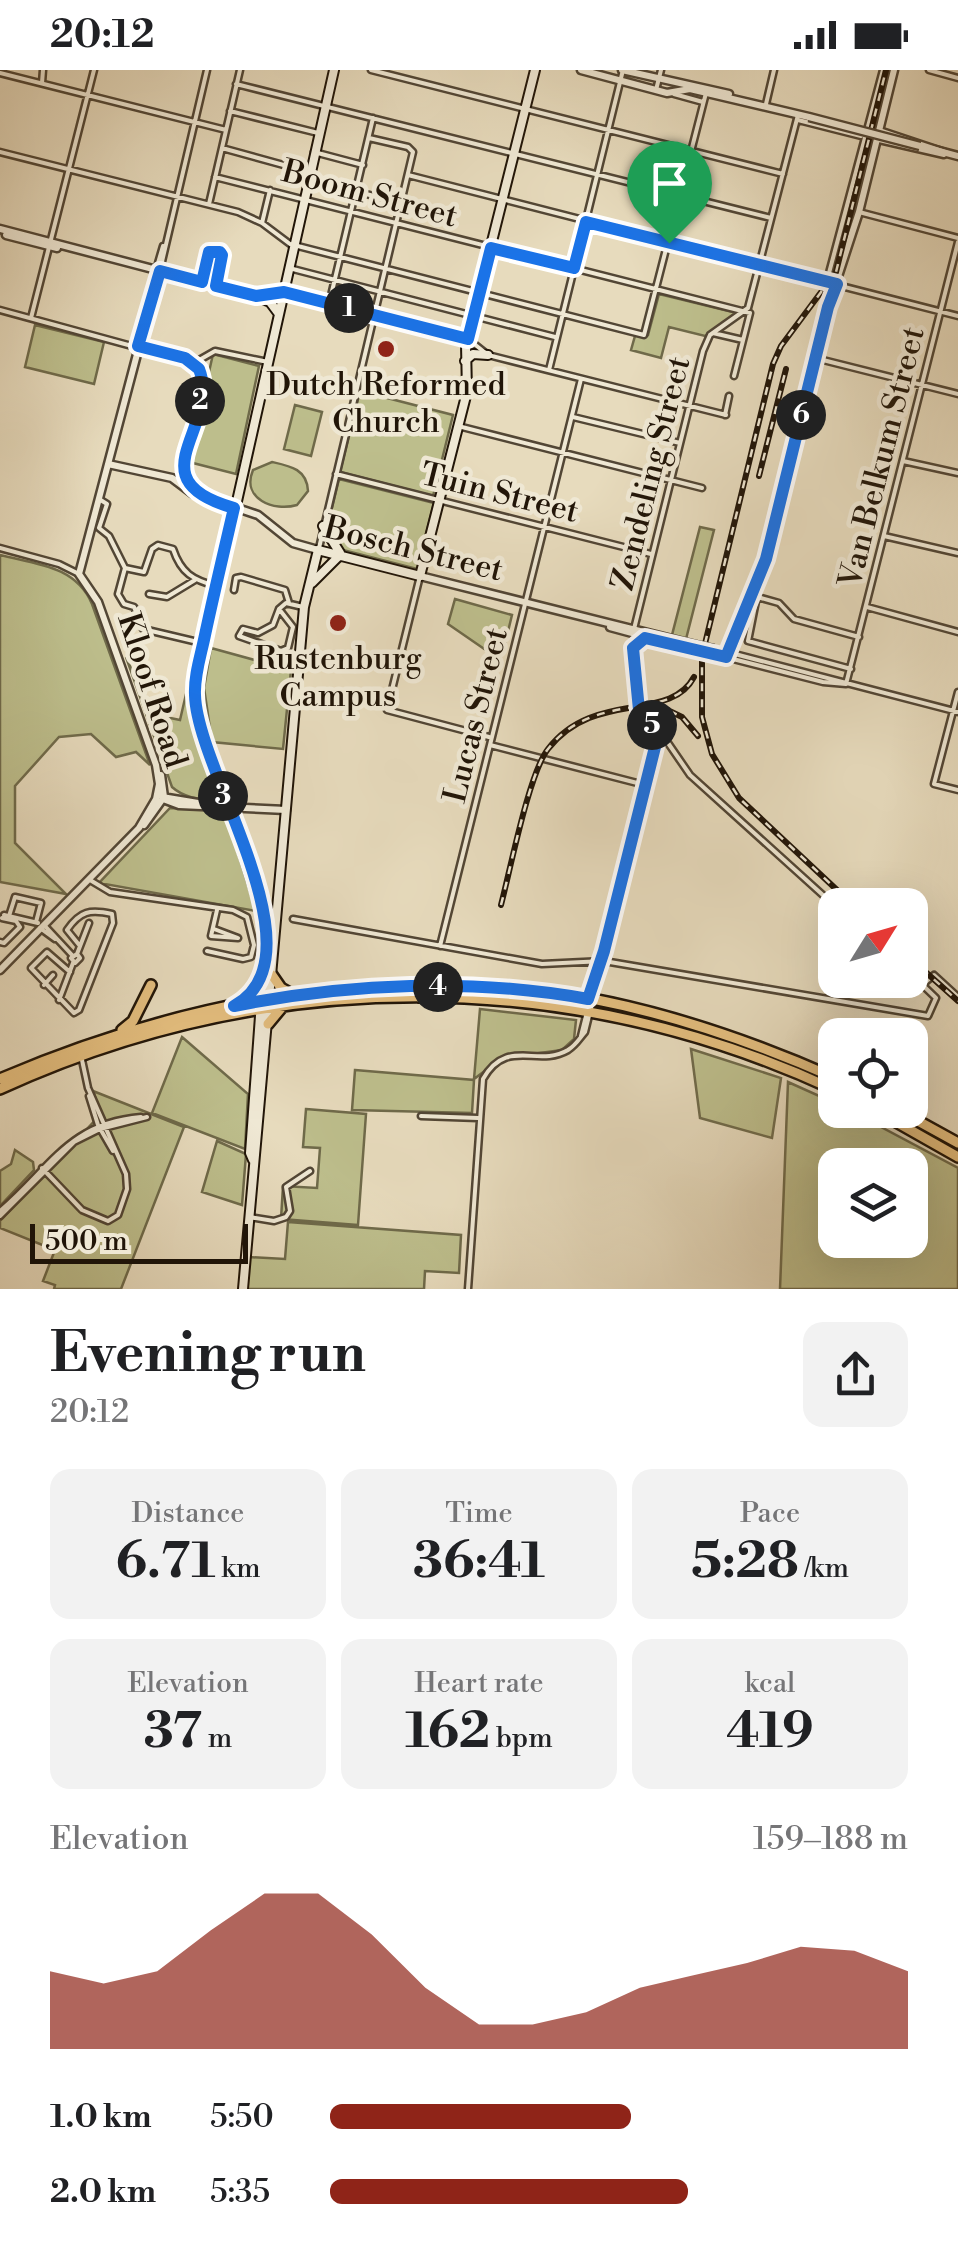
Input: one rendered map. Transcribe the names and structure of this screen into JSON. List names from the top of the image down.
{
  "streets": {
    "main road": ["Bosch Street"],
    "street": [
      "Boom Street",
      "Van Belkum Street",
      "Zendeling Street",
      "Tuin Street",
      "Kloof Road",
      "Lucas Street"
    ]
  },
  "crossings": [
    ["Boom Street", "Zendeling Street"],
    ["Van Belkum Street", "Bosch Street"],
    ["Zendeling Street", "Tuin Street"],
    ["Zendeling Street", "Bosch Street"],
    ["Tuin Street", "Lucas Street"],
    ["Bosch Street", "Lucas Street"]
  ],
  "places": ["Dutch Reformed Church", "Rustenburg Campus"],
  "scale_bar": "500 m",
  "north": "top right",
  "page": {
    "status": "20:12",
    "pins": [
      "1",
      "2",
      "6",
      "5",
      "3",
      "4"
    ],
    "scale": "500 m",
    "heading": ["Evening run", "20:12"],
    "stats": [
      ["Distance", "6.71 km"],
      ["Time", "36:41"],
      ["Pace", "5:28 /km"],
      ["Elevation", "37 m"],
      ["Heart rate", "162 bpm"],
      ["kcal", "419"]
    ],
    "chart": ["Elevation", "159–188 m"],
    "list": [
      {
        "name": "1.0 km",
        "note": "5:50"
      },
      {
        "name": "2.0 km",
        "note": "5:35"
      }
    ]
  }
}
